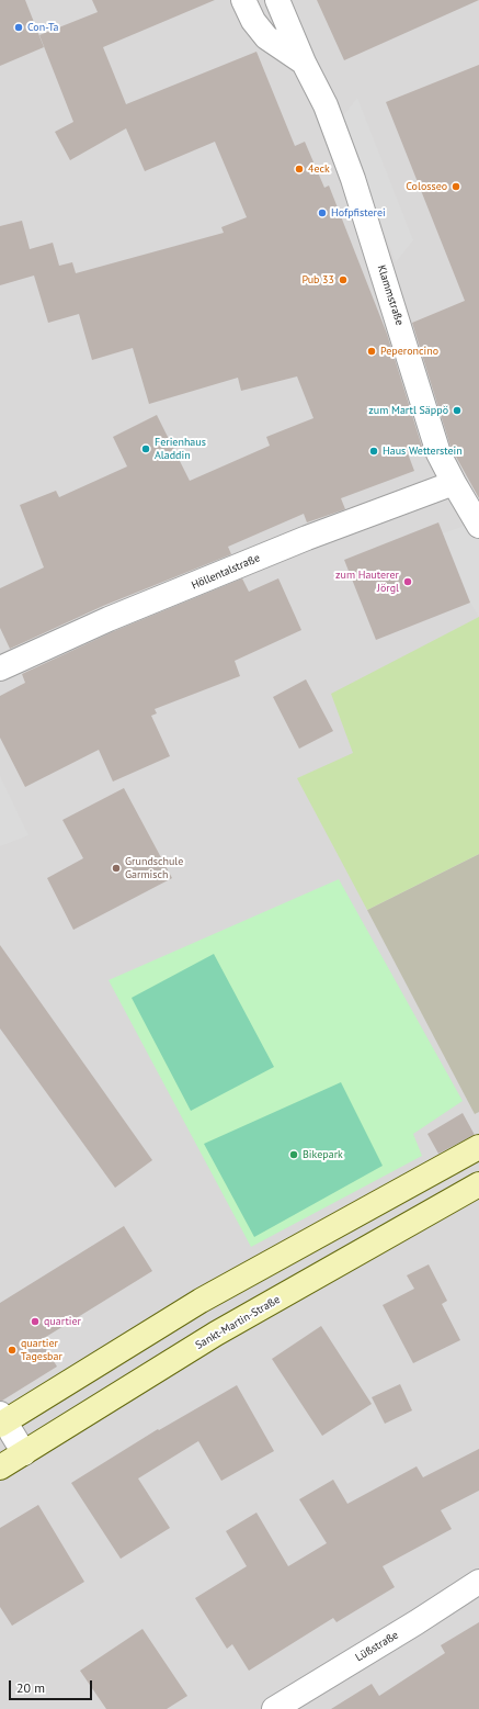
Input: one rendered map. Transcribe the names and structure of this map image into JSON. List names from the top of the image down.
{
  "streets": {
    "main road": ["Sankt-Martin-Straße"],
    "street": ["Klammstraße", "Höllentalstraße", "Lüßstraße"]
  },
  "crossings": [
    ["Klammstraße", "Höllentalstraße"]
  ],
  "places": [
    "Con-Ta",
    "4eck",
    "Colosseo",
    "Hofpfisterei",
    "Pub 33",
    "Peperoncino",
    "zum Martl Säppö",
    "Ferienhaus Aladdin",
    "Haus Wetterstein",
    "zum Hauterer Jörgl",
    "Grundschule Garmisch",
    "Bikepark",
    "quartier",
    "quartier Tagesbar"
  ],
  "scale_bar": "20 m"
}
